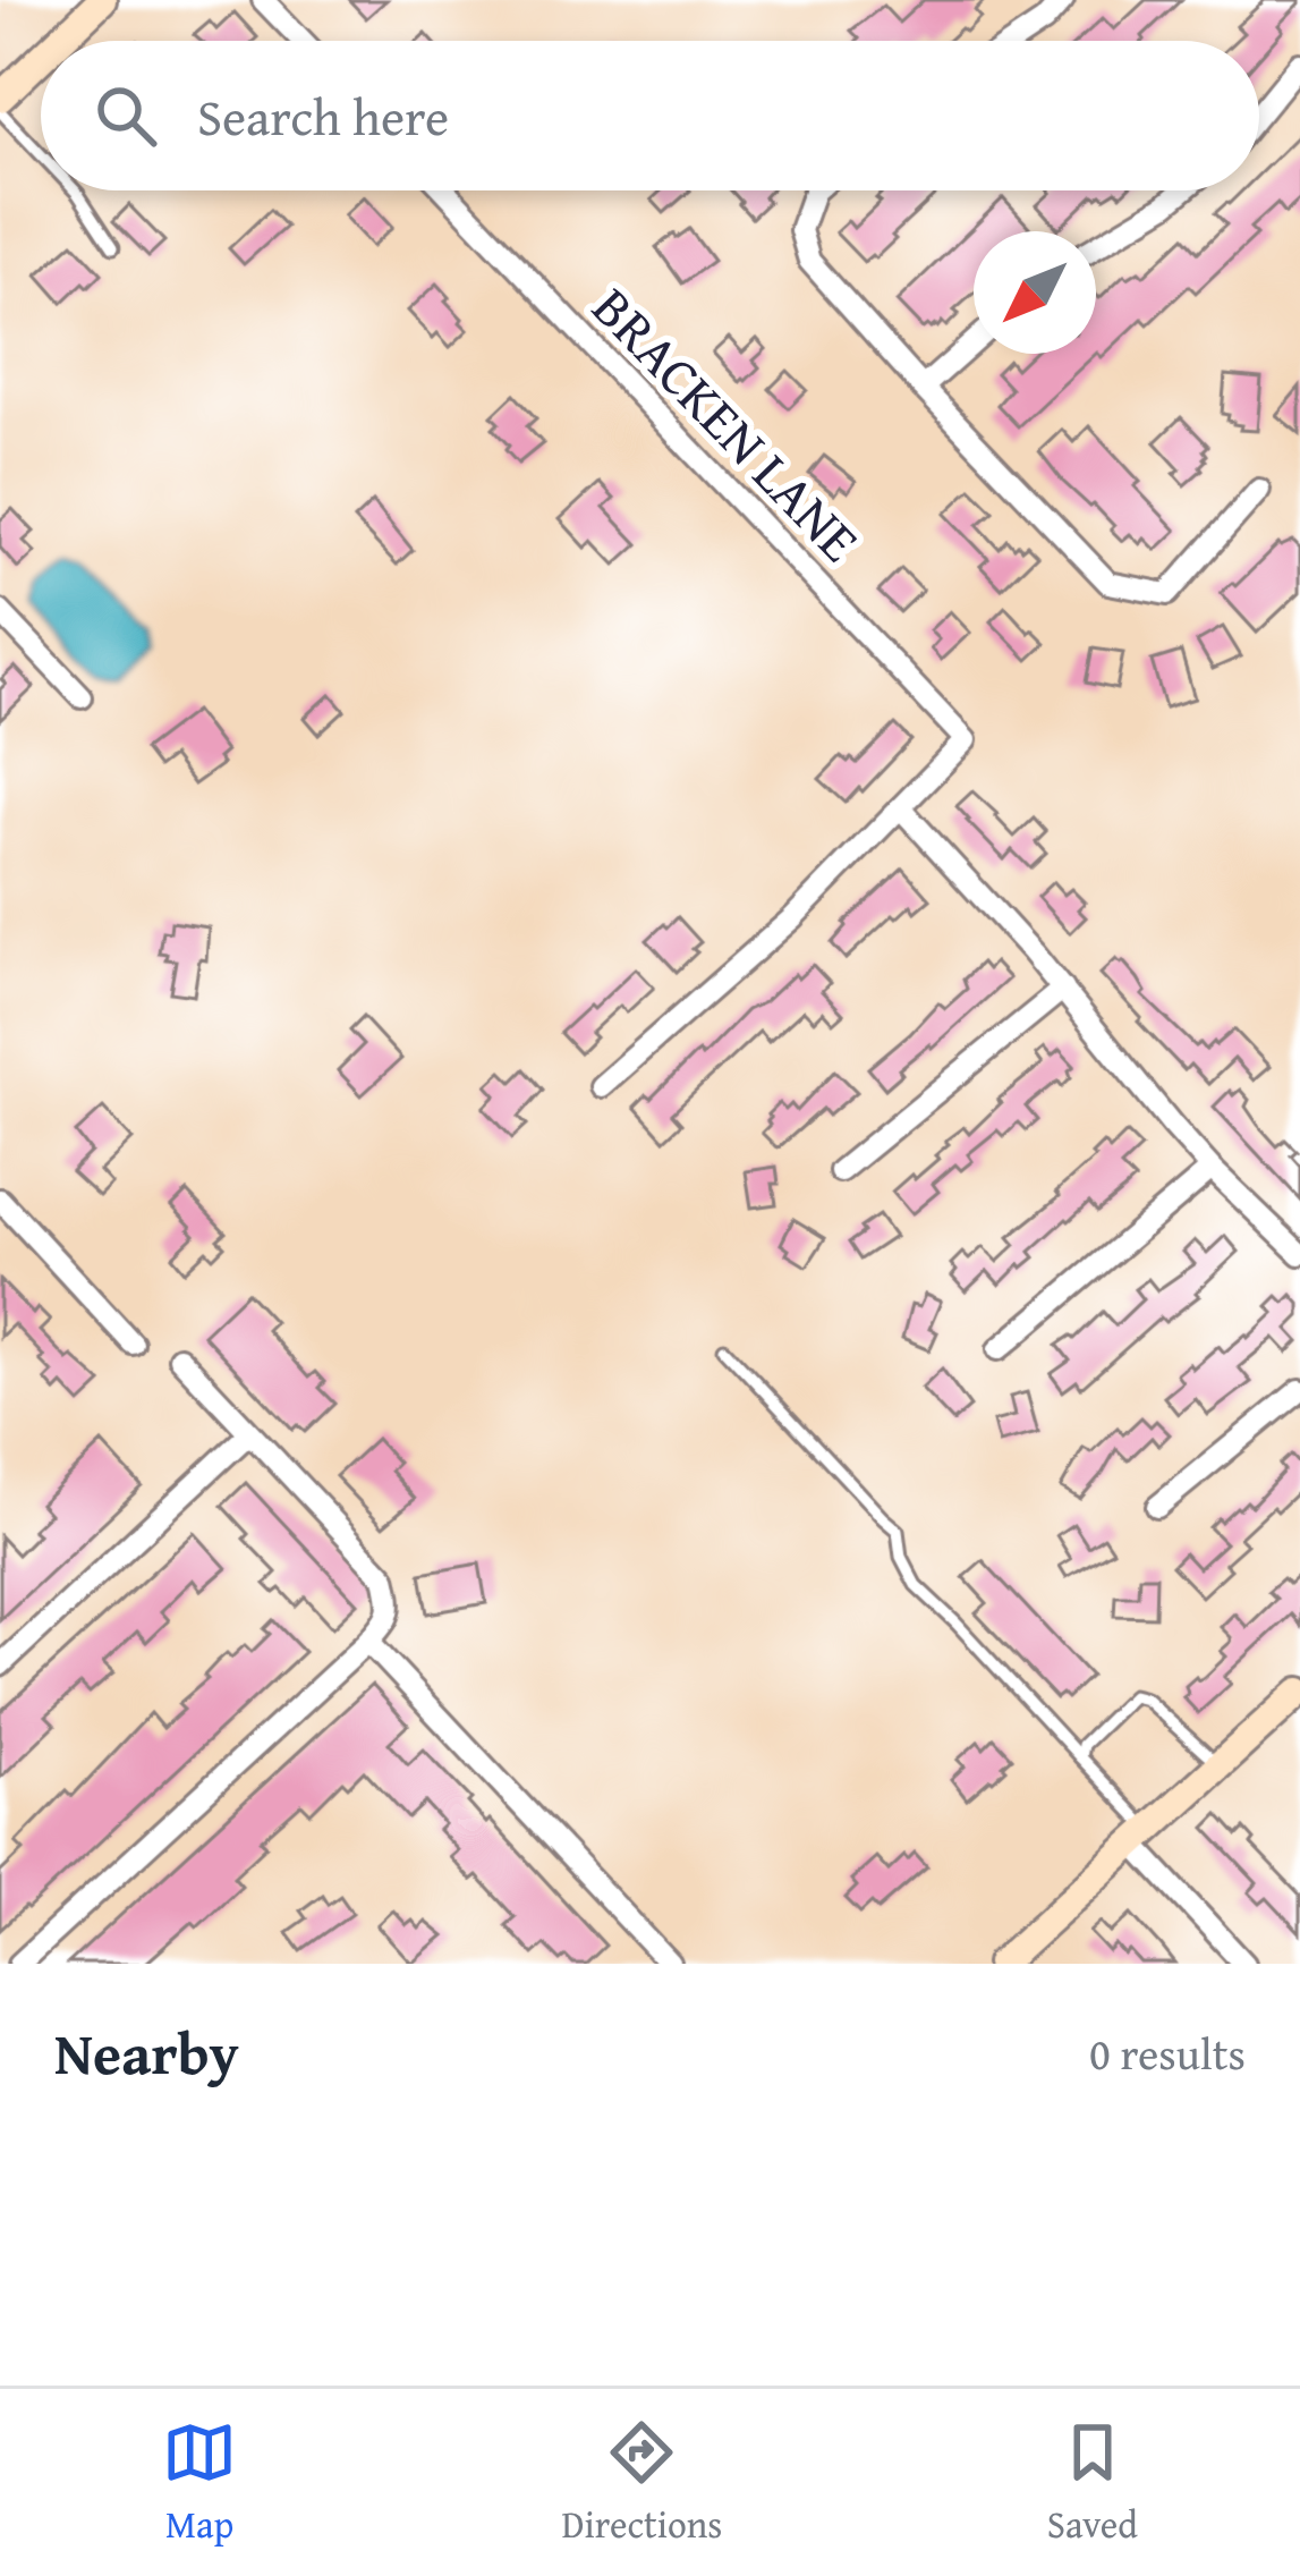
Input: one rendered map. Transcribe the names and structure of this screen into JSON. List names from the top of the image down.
{
  "streets": {
    "street": ["BRACKEN LANE"]
  },
  "north": "bottom left",
  "page": {
    "search": "Search here",
    "heading": ["Nearby", "0 results"],
    "nav": ["Map", "Directions", "Saved"]
  }
}
